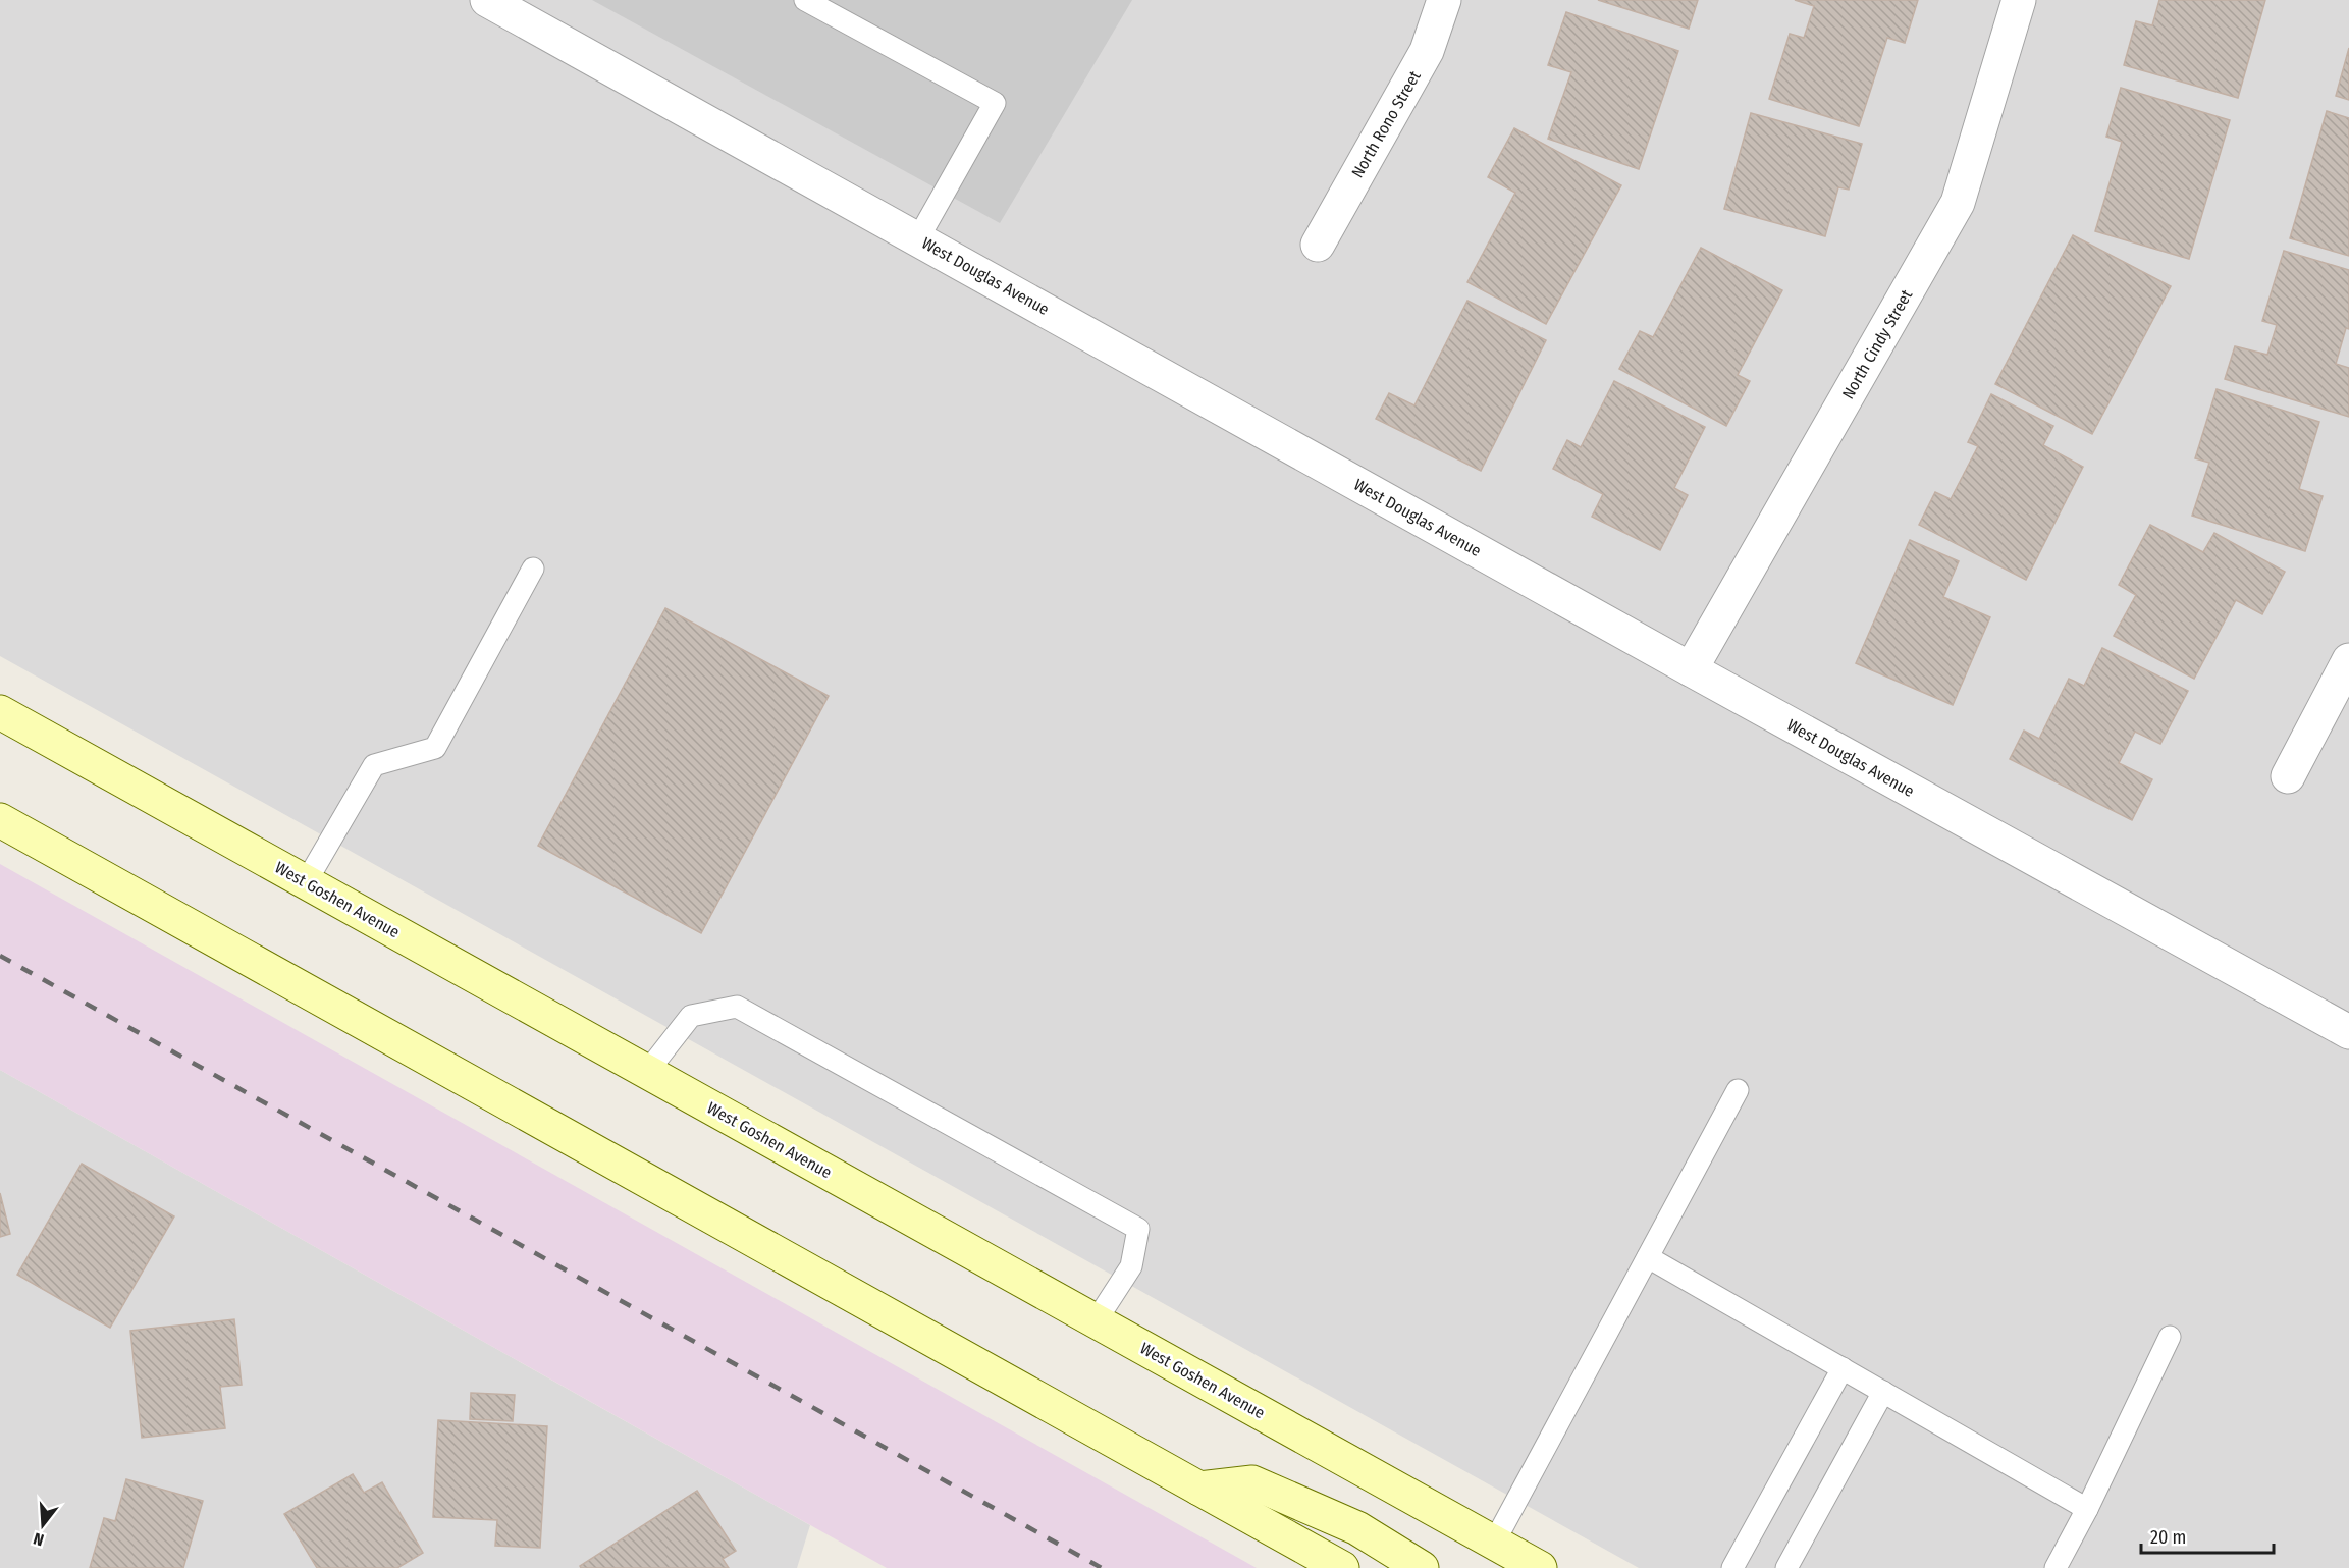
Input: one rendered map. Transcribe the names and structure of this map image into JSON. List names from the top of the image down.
{
  "streets": {
    "main road": ["West Goshen Avenue"],
    "street": ["North Rono Street", "West Douglas Avenue", "North Cindy Street"]
  },
  "crossings": [
    ["West Douglas Avenue", "North Cindy Street"]
  ],
  "scale_bar": "20 m",
  "north": "bottom"
}
